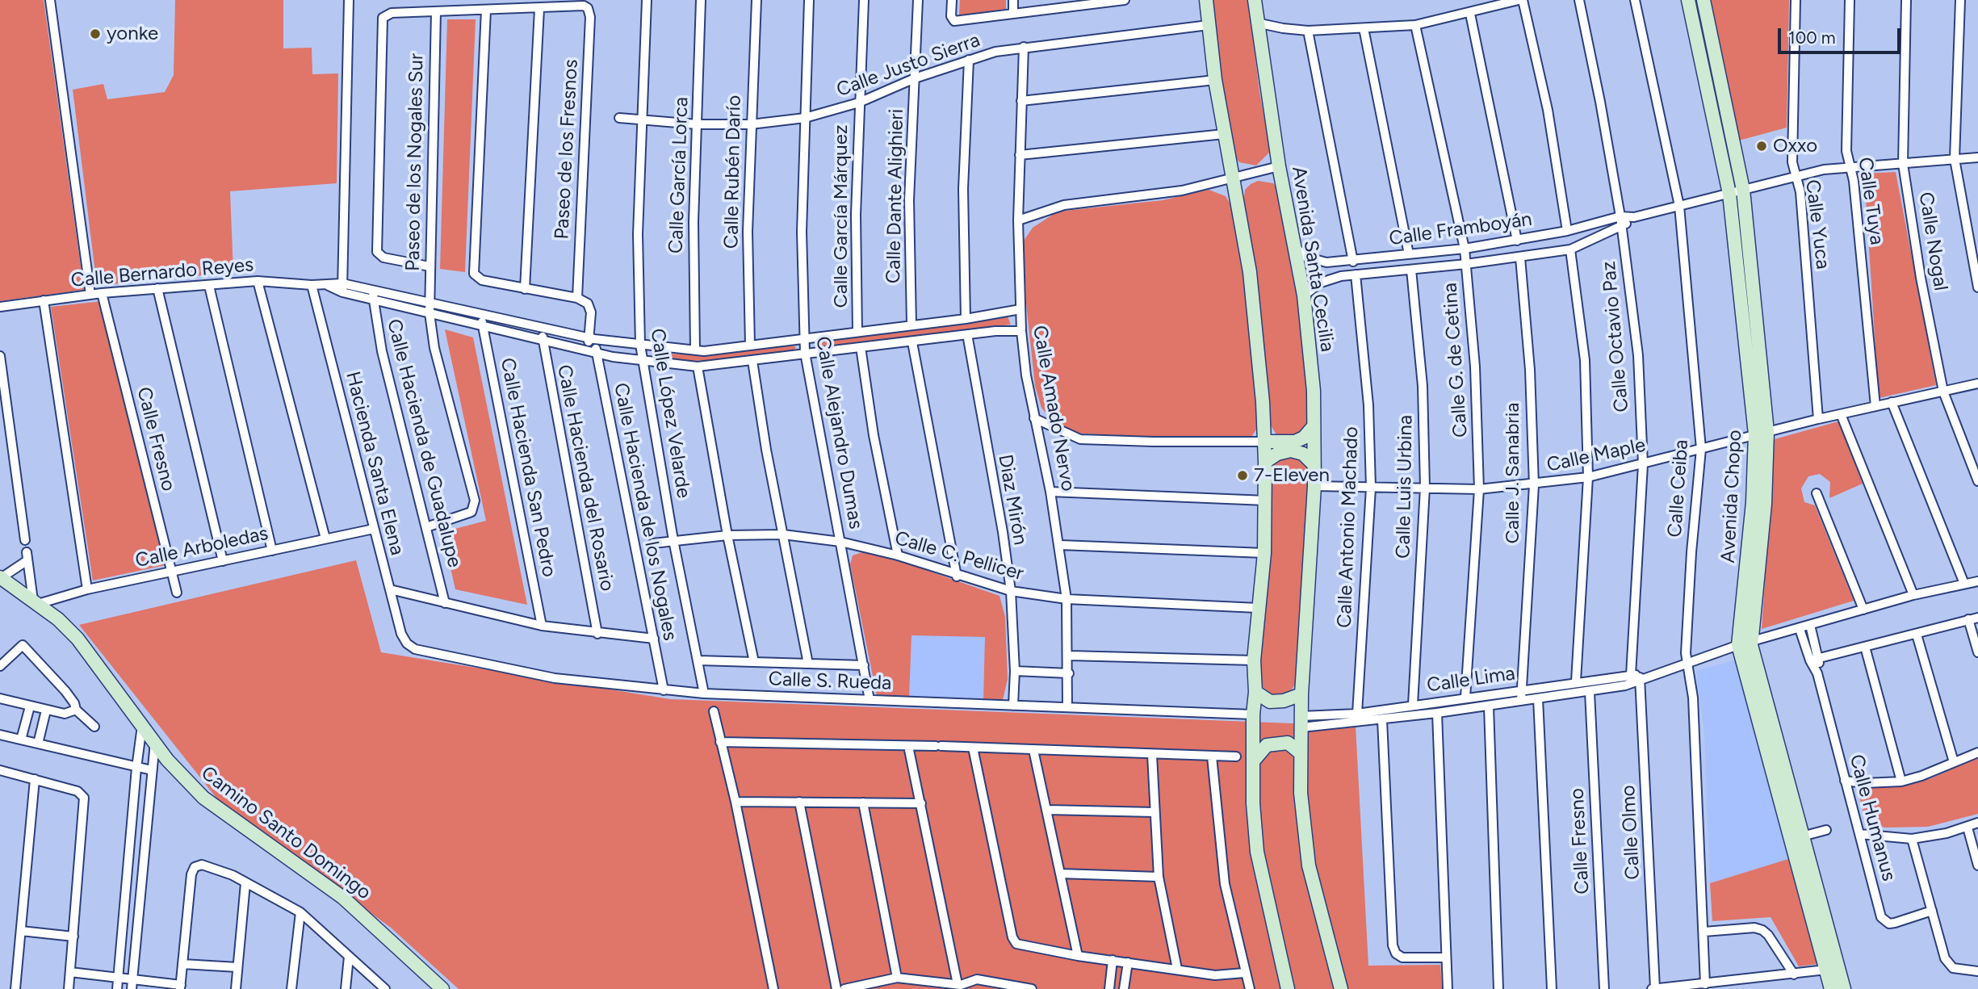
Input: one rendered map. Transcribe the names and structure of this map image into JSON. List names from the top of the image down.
{
  "streets": {
    "street": [
      "Calle Justo Sierra",
      "Paseo de los Fresnos",
      "Paseo de los Nogales Sur",
      "Calle Rubén Darío",
      "Calle García Lorca",
      "Calle Dante Alighieri",
      "Calle Tuya",
      "Calle García Márquez",
      "Calle Yuca",
      "Calle Framboyán",
      "Calle Nogal",
      "Avenida Santa Cecilia",
      "Calle Bernardo Reyes",
      "Calle Octavio Paz",
      "Calle G. de Cetina",
      "Calle Amado Nervo",
      "Calle López Velarde",
      "Calle Alejandro Dumas",
      "Calle Fresno",
      "Calle Hacienda de Guadalupe",
      "Calle Maple",
      "Hacienda Santa Elena",
      "Calle Hacienda San Pedro",
      "Calle J. Sanabria",
      "Calle Hacienda del Rosario",
      "Calle Luis Urbina",
      "Calle Ceiba",
      "Avenida Chopo",
      "Diaz Mirón",
      "Calle Hacienda de los Nogales",
      "Calle Antonio Machado",
      "Calle Arboledas",
      "Calle C. Pellicer",
      "Calle Lima",
      "Calle S. Rueda",
      "Calle Humanus",
      "Calle Olmo",
      "Camino Santo Domingo"
    ]
  },
  "crossings": [
    ["Calle Justo Sierra", "Calle Rubén Darío"],
    ["Calle Justo Sierra", "Calle García Lorca"],
    ["Calle Justo Sierra", "Calle Dante Alighieri"],
    ["Calle Justo Sierra", "Calle García Márquez"],
    ["Calle Justo Sierra", "Calle Amado Nervo"],
    ["Calle Justo Sierra", "Calle López Velarde"],
    ["Calle Justo Sierra", "Calle Alejandro Dumas"],
    ["Paseo de los Fresnos", "Calle Hacienda de los Nogales"],
    ["Paseo de los Nogales Sur", "Calle Bernardo Reyes"],
    ["Paseo de los Nogales Sur", "Calle Hacienda de Guadalupe"],
    ["Calle Rubén Darío", "Calle Bernardo Reyes"],
    ["Calle García Lorca", "Calle Bernardo Reyes"],
    ["Calle Dante Alighieri", "Calle Bernardo Reyes"],
    ["Calle Tuya", "Calle Framboyán"],
    ["Calle Tuya", "Calle Maple"],
    ["Calle García Márquez", "Calle Bernardo Reyes"],
    ["Calle Yuca", "Calle Framboyán"],
    ["Calle Yuca", "Calle Maple"],
    ["Calle Framboyán", "Calle Nogal"],
    ["Calle Framboyán", "Avenida Santa Cecilia"],
    ["Calle Framboyán", "Calle Octavio Paz"],
    ["Calle Framboyán", "Calle G. de Cetina"],
    ["Calle Framboyán", "Calle J. Sanabria"],
    ["Calle Framboyán", "Calle Luis Urbina"],
    ["Calle Framboyán", "Calle Ceiba"],
    ["Calle Framboyán", "Avenida Chopo"],
    ["Calle Framboyán", "Calle Antonio Machado"],
    ["Calle Nogal", "Calle Maple"],
    ["Avenida Santa Cecilia", "Calle Maple"],
    ["Avenida Santa Cecilia", "Calle Lima"],
    ["Calle Bernardo Reyes", "Calle Amado Nervo"],
    ["Calle Bernardo Reyes", "Calle López Velarde"],
    ["Calle Bernardo Reyes", "Calle Alejandro Dumas"],
    ["Calle Bernardo Reyes", "Calle Fresno"],
    ["Calle Bernardo Reyes", "Calle Hacienda de Guadalupe"],
    ["Calle Bernardo Reyes", "Hacienda Santa Elena"],
    ["Calle Bernardo Reyes", "Calle Hacienda San Pedro"],
    ["Calle Bernardo Reyes", "Calle Hacienda del Rosario"],
    ["Calle Bernardo Reyes", "Diaz Mirón"],
    ["Calle Bernardo Reyes", "Calle Hacienda de los Nogales"],
    ["Calle Octavio Paz", "Calle Maple"],
    ["Calle Octavio Paz", "Calle Lima"],
    ["Calle Octavio Paz", "Calle Olmo"],
    ["Calle G. de Cetina", "Calle Maple"],
    ["Calle G. de Cetina", "Calle Lima"],
    ["Calle Amado Nervo", "Calle C. Pellicer"],
    ["Calle Amado Nervo", "Calle S. Rueda"],
    ["Calle López Velarde", "Calle C. Pellicer"],
    ["Calle López Velarde", "Calle S. Rueda"],
    ["Calle Alejandro Dumas", "Calle C. Pellicer"],
    ["Calle Alejandro Dumas", "Calle S. Rueda"],
    ["Calle Fresno", "Calle Arboledas"],
    ["Calle Fresno", "Calle Lima"],
    ["Calle Maple", "Calle J. Sanabria"],
    ["Calle Maple", "Calle Luis Urbina"],
    ["Calle Maple", "Calle Ceiba"],
    ["Calle Maple", "Avenida Chopo"],
    ["Calle Maple", "Calle Antonio Machado"],
    ["Hacienda Santa Elena", "Calle Arboledas"],
    ["Hacienda Santa Elena", "Calle S. Rueda"],
    ["Calle J. Sanabria", "Calle Lima"],
    ["Calle Luis Urbina", "Calle Lima"],
    ["Calle Ceiba", "Calle Lima"],
    ["Avenida Chopo", "Calle Lima"],
    ["Diaz Mirón", "Calle C. Pellicer"],
    ["Diaz Mirón", "Calle S. Rueda"],
    ["Calle Hacienda de los Nogales", "Calle S. Rueda"],
    ["Calle Antonio Machado", "Calle Lima"],
    ["Calle Arboledas", "Camino Santo Domingo"],
    ["Calle Lima", "Calle Humanus"],
    ["Calle Lima", "Calle Olmo"]
  ],
  "places": ["yonke", "Oxxo", "7-Eleven"],
  "scale_bar": "100 m"
}
